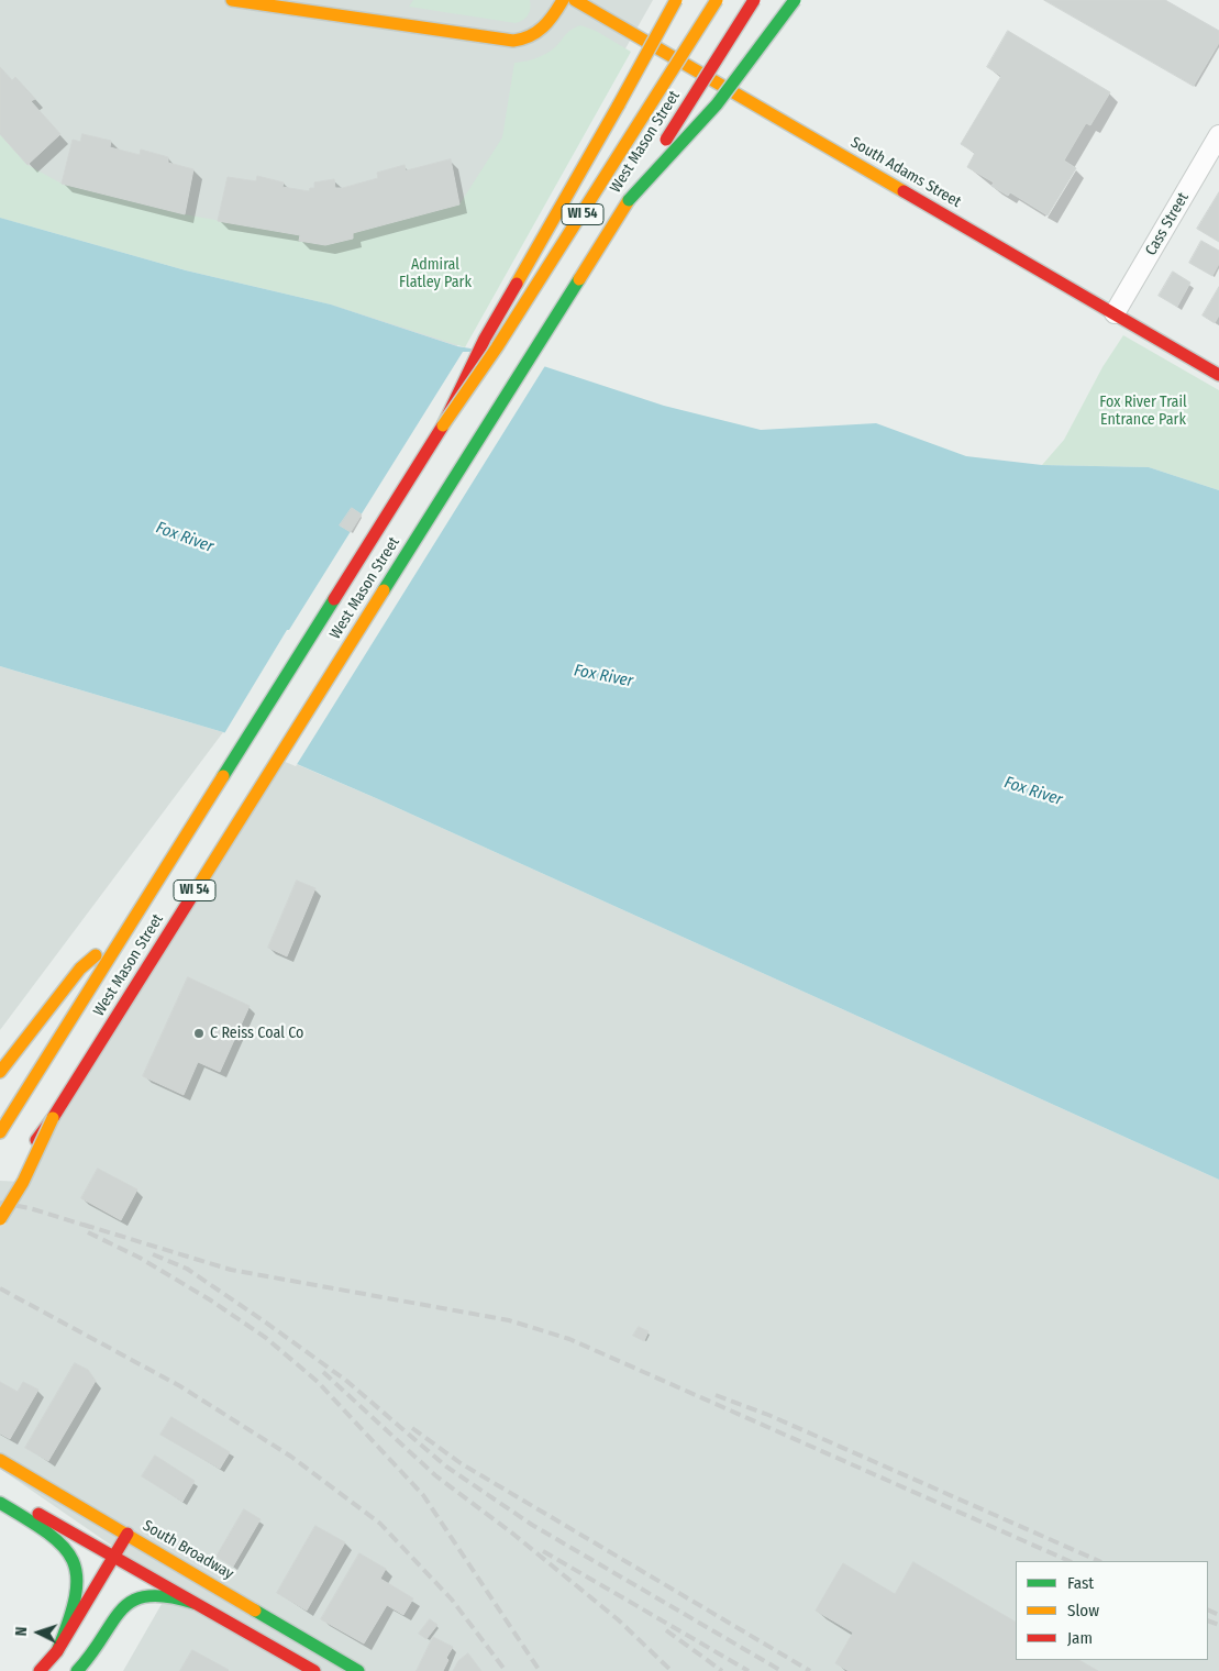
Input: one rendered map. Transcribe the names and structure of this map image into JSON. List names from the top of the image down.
{
  "streets": {
    "main road": [
      "West Mason Street",
      "South Adams Street",
      "WI 54",
      "South Broadway"
    ],
    "street": ["Cass Street"]
  },
  "crossings": [
    ["South Adams Street", "Cass Street"]
  ],
  "water": ["Fox River"],
  "parks": ["Admiral Flatley Park", "Fox River Trail Entrance Park"],
  "places": ["C Reiss Coal Co"],
  "legend": ["Fast", "Slow", "Jam"],
  "north": "left"
}
